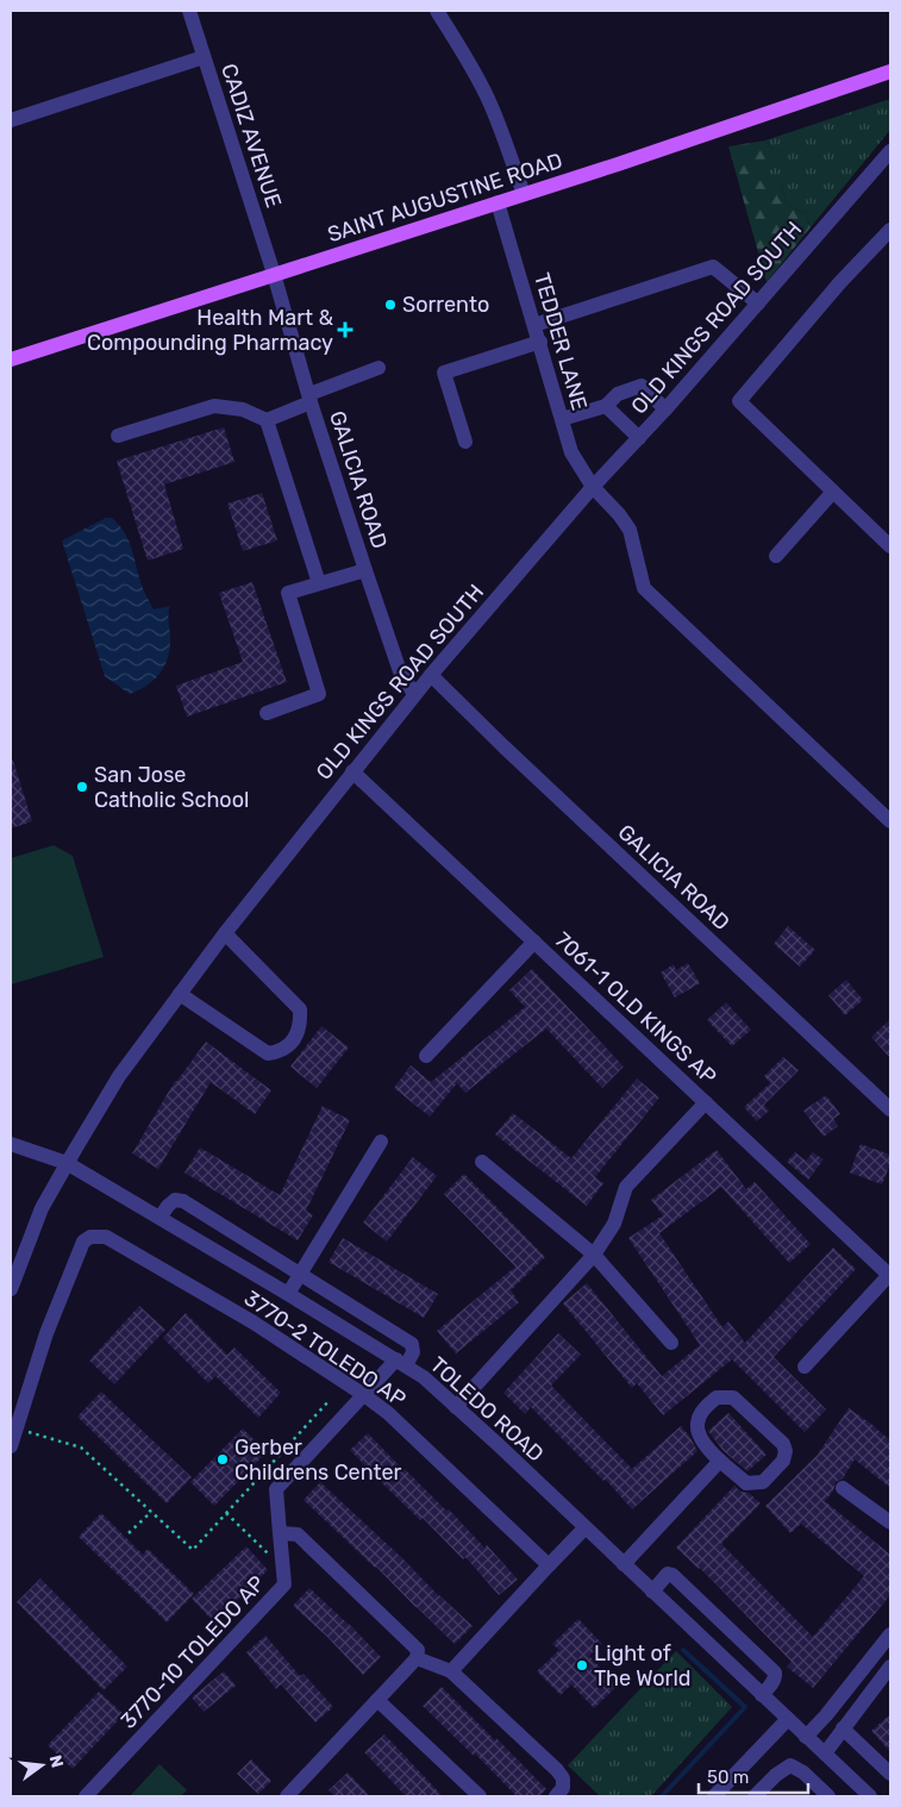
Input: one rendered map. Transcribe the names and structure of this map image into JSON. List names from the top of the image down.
{
  "streets": {
    "main road": ["SAINT AUGUSTINE ROAD"],
    "street": [
      "CADIZ AVENUE",
      "OLD KINGS ROAD SOUTH",
      "TEDDER LANE",
      "GALICIA ROAD",
      "7061-1 OLD KINGS AP",
      "3770-2 TOLEDO AP",
      "TOLEDO ROAD",
      "3770-10 TOLEDO AP"
    ]
  },
  "crossings": [
    ["CADIZ AVENUE", "SAINT AUGUSTINE ROAD"],
    ["CADIZ AVENUE", "GALICIA ROAD"],
    ["SAINT AUGUSTINE ROAD", "TEDDER LANE"],
    ["SAINT AUGUSTINE ROAD", "GALICIA ROAD"],
    ["OLD KINGS ROAD SOUTH", "TEDDER LANE"],
    ["OLD KINGS ROAD SOUTH", "GALICIA ROAD"],
    ["OLD KINGS ROAD SOUTH", "7061-1 OLD KINGS AP"],
    ["OLD KINGS ROAD SOUTH", "TOLEDO ROAD"],
    ["3770-2 TOLEDO AP", "3770-10 TOLEDO AP"],
    ["TOLEDO ROAD", "3770-10 TOLEDO AP"]
  ],
  "places": {
    "other": [
      "Sorrento",
      "San Jose Catholic School",
      "Gerber Childrens Center",
      "Light of The World"
    ],
    "health": ["Health Mart & Compounding Pharmacy"]
  },
  "scale_bar": "50 m",
  "north": "right"
}
